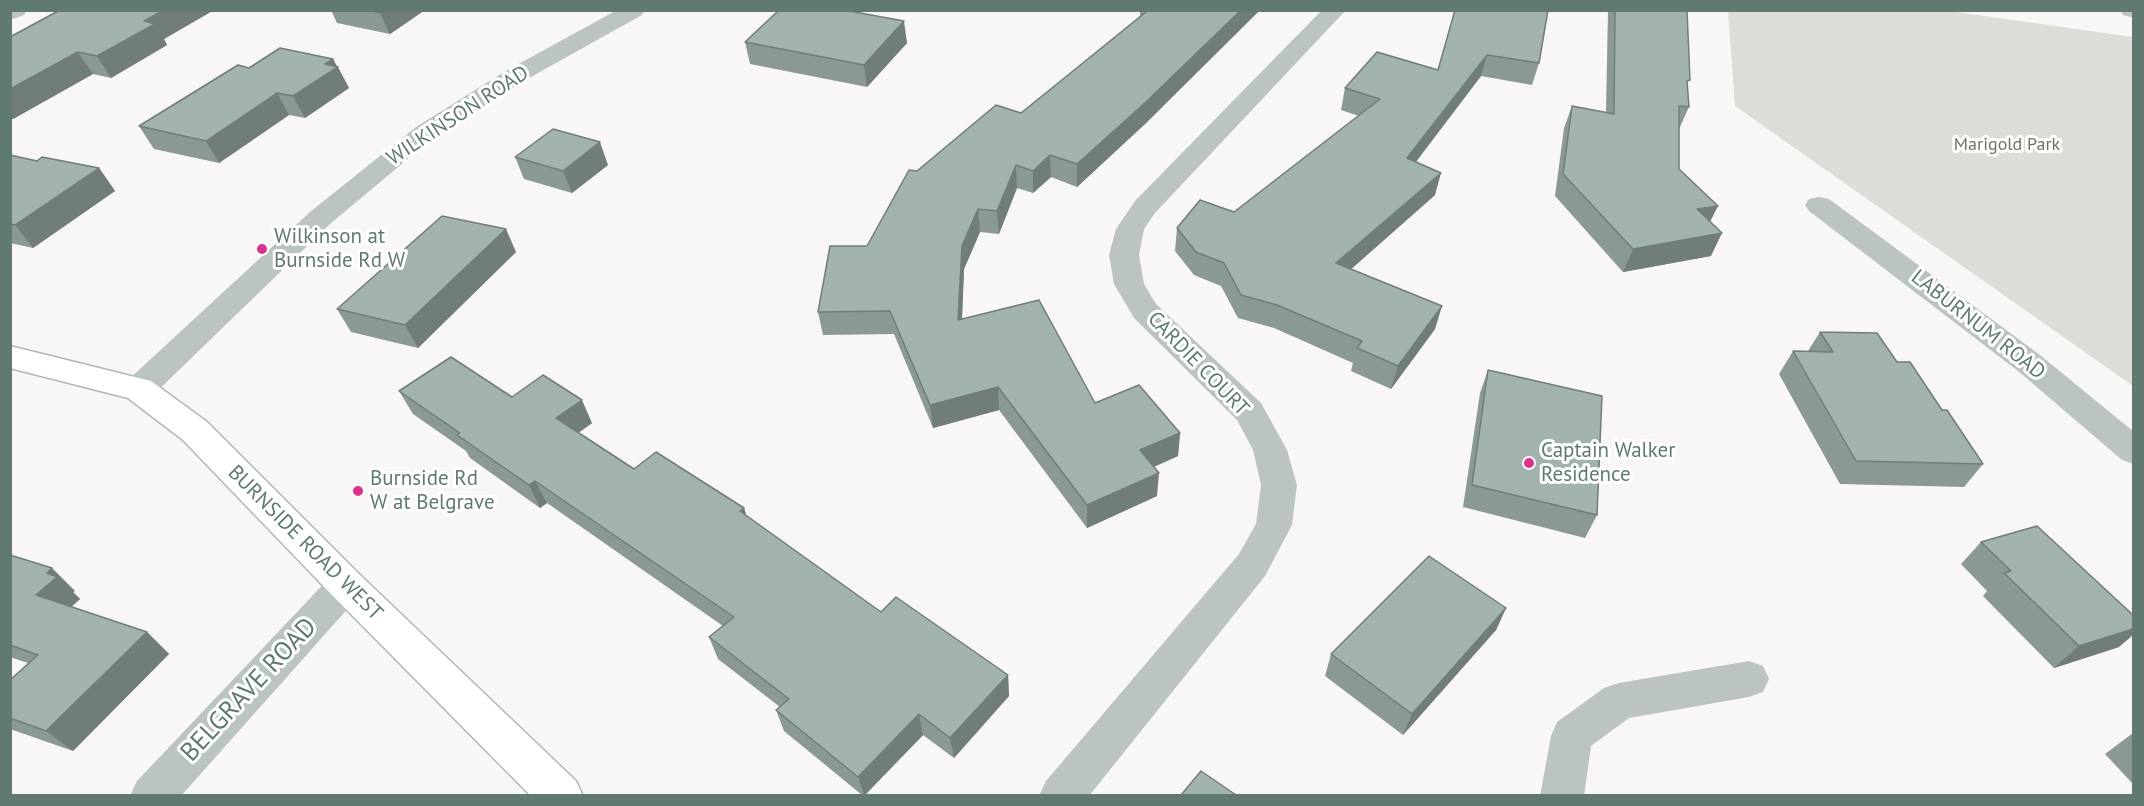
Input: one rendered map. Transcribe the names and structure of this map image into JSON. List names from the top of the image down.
{
  "streets": {
    "street": [
      "WILKINSON ROAD",
      "LABURNUM ROAD",
      "CARDIE COURT",
      "BURNSIDE ROAD WEST",
      "BELGRAVE ROAD"
    ]
  },
  "crossings": [
    ["WILKINSON ROAD", "BURNSIDE ROAD WEST"],
    ["BURNSIDE ROAD WEST", "BELGRAVE ROAD"]
  ],
  "parks": ["Marigold Park"],
  "places": ["Wilkinson at Burnside Rd W", "Captain Walker Residence", "Burnside Rd W at Belgrave"]
}
